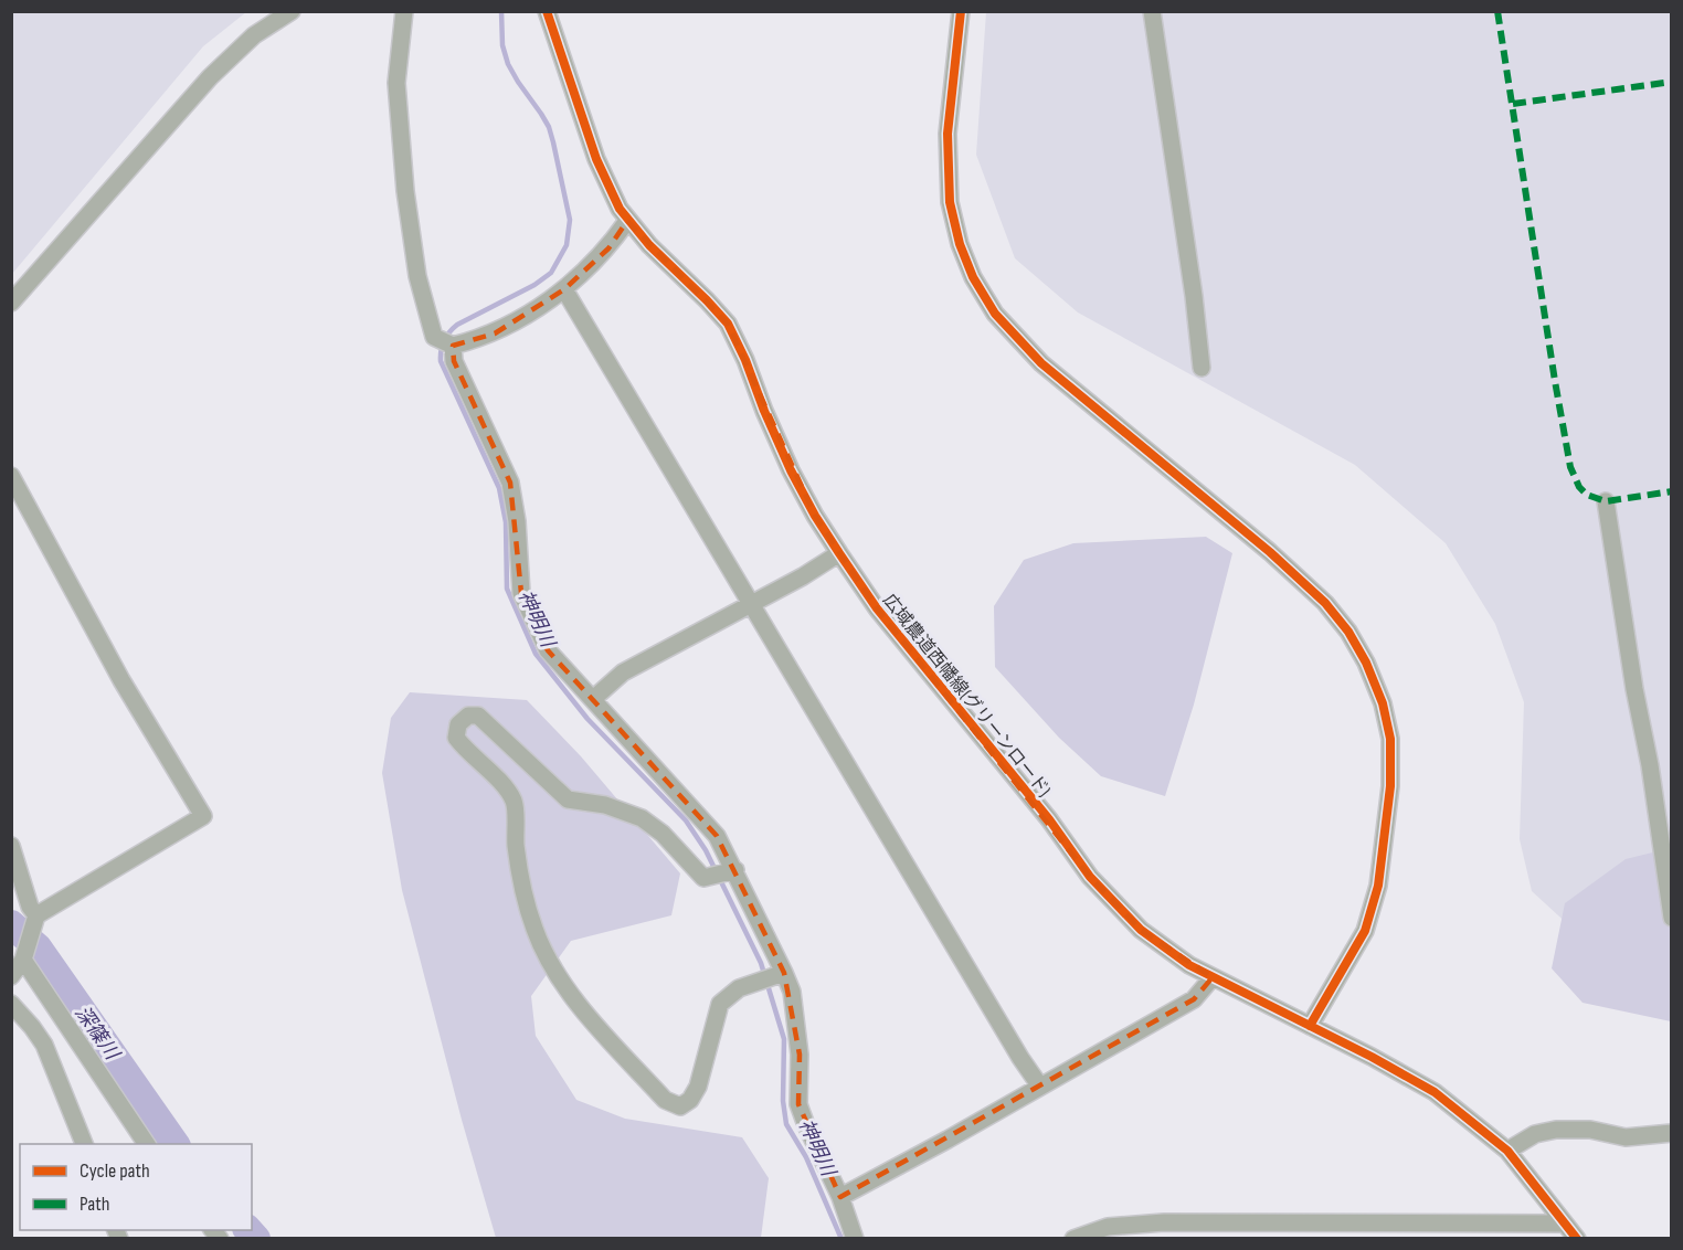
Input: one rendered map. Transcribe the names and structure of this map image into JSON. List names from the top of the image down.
{
  "streets": {
    "street": ["広域農道西幡線(グリーンロード)"]
  },
  "water": ["神明川", "深篠川"],
  "legend": ["Cycle path", "Path"]
}
